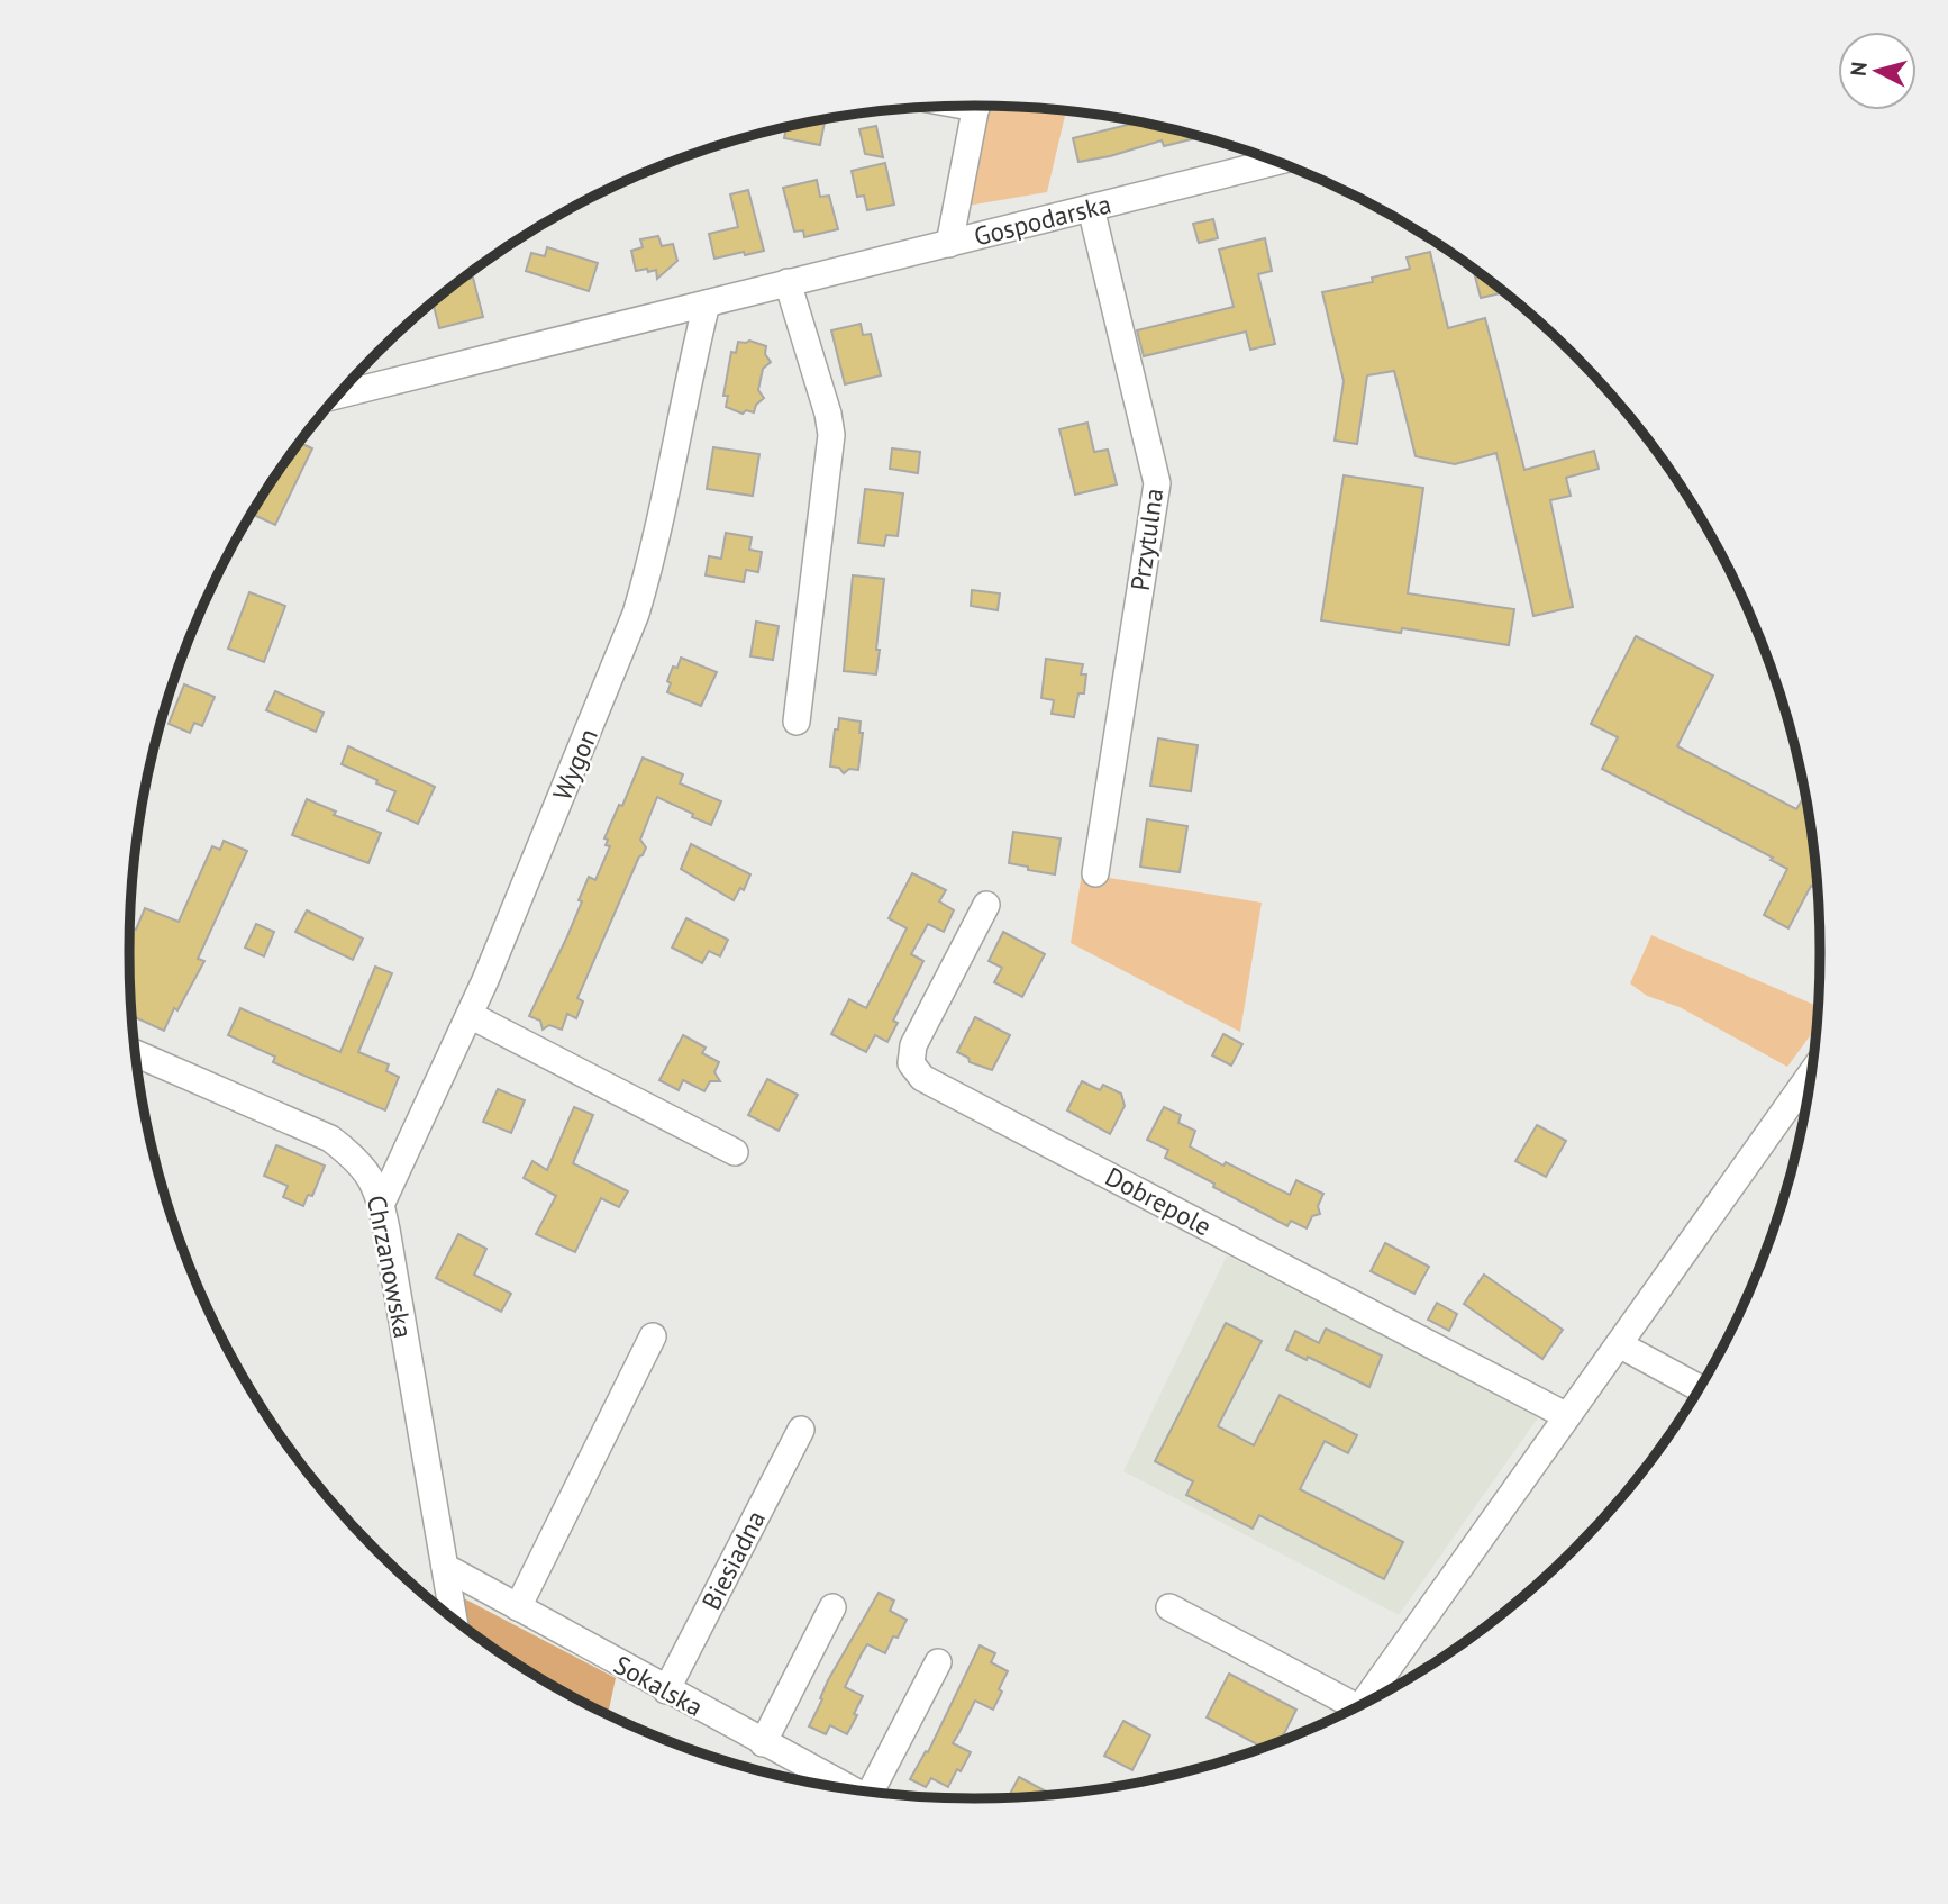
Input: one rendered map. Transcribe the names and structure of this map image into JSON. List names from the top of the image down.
{
  "streets": {
    "street": [
      "Gospodarska",
      "Przytulna",
      "Wygon",
      "Dobrepole",
      "Chrzanowska",
      "Biesiadna",
      "Sokalska"
    ]
  },
  "crossings": [
    ["Gospodarska", "Przytulna"],
    ["Gospodarska", "Wygon"],
    ["Wygon", "Chrzanowska"],
    ["Chrzanowska", "Sokalska"],
    ["Biesiadna", "Sokalska"]
  ],
  "north": "left"
}
